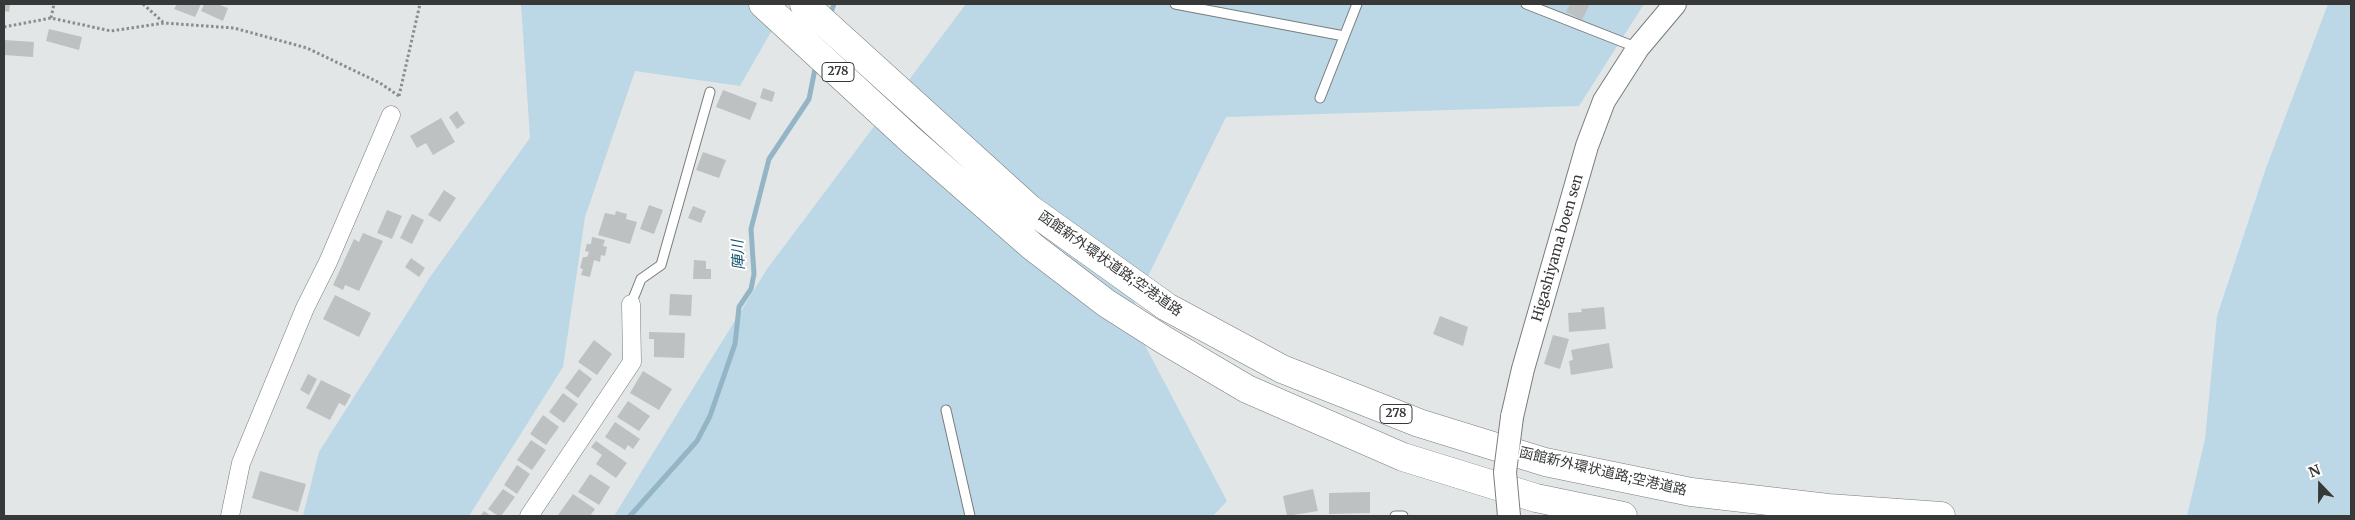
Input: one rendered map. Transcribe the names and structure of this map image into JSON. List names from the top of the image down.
{
  "streets": {
    "highway": ["278", "函館新外環状道路;空港道路"],
    "street": ["Higashiyama boen sen"]
  },
  "water": ["陣川"],
  "north": "top"
}
